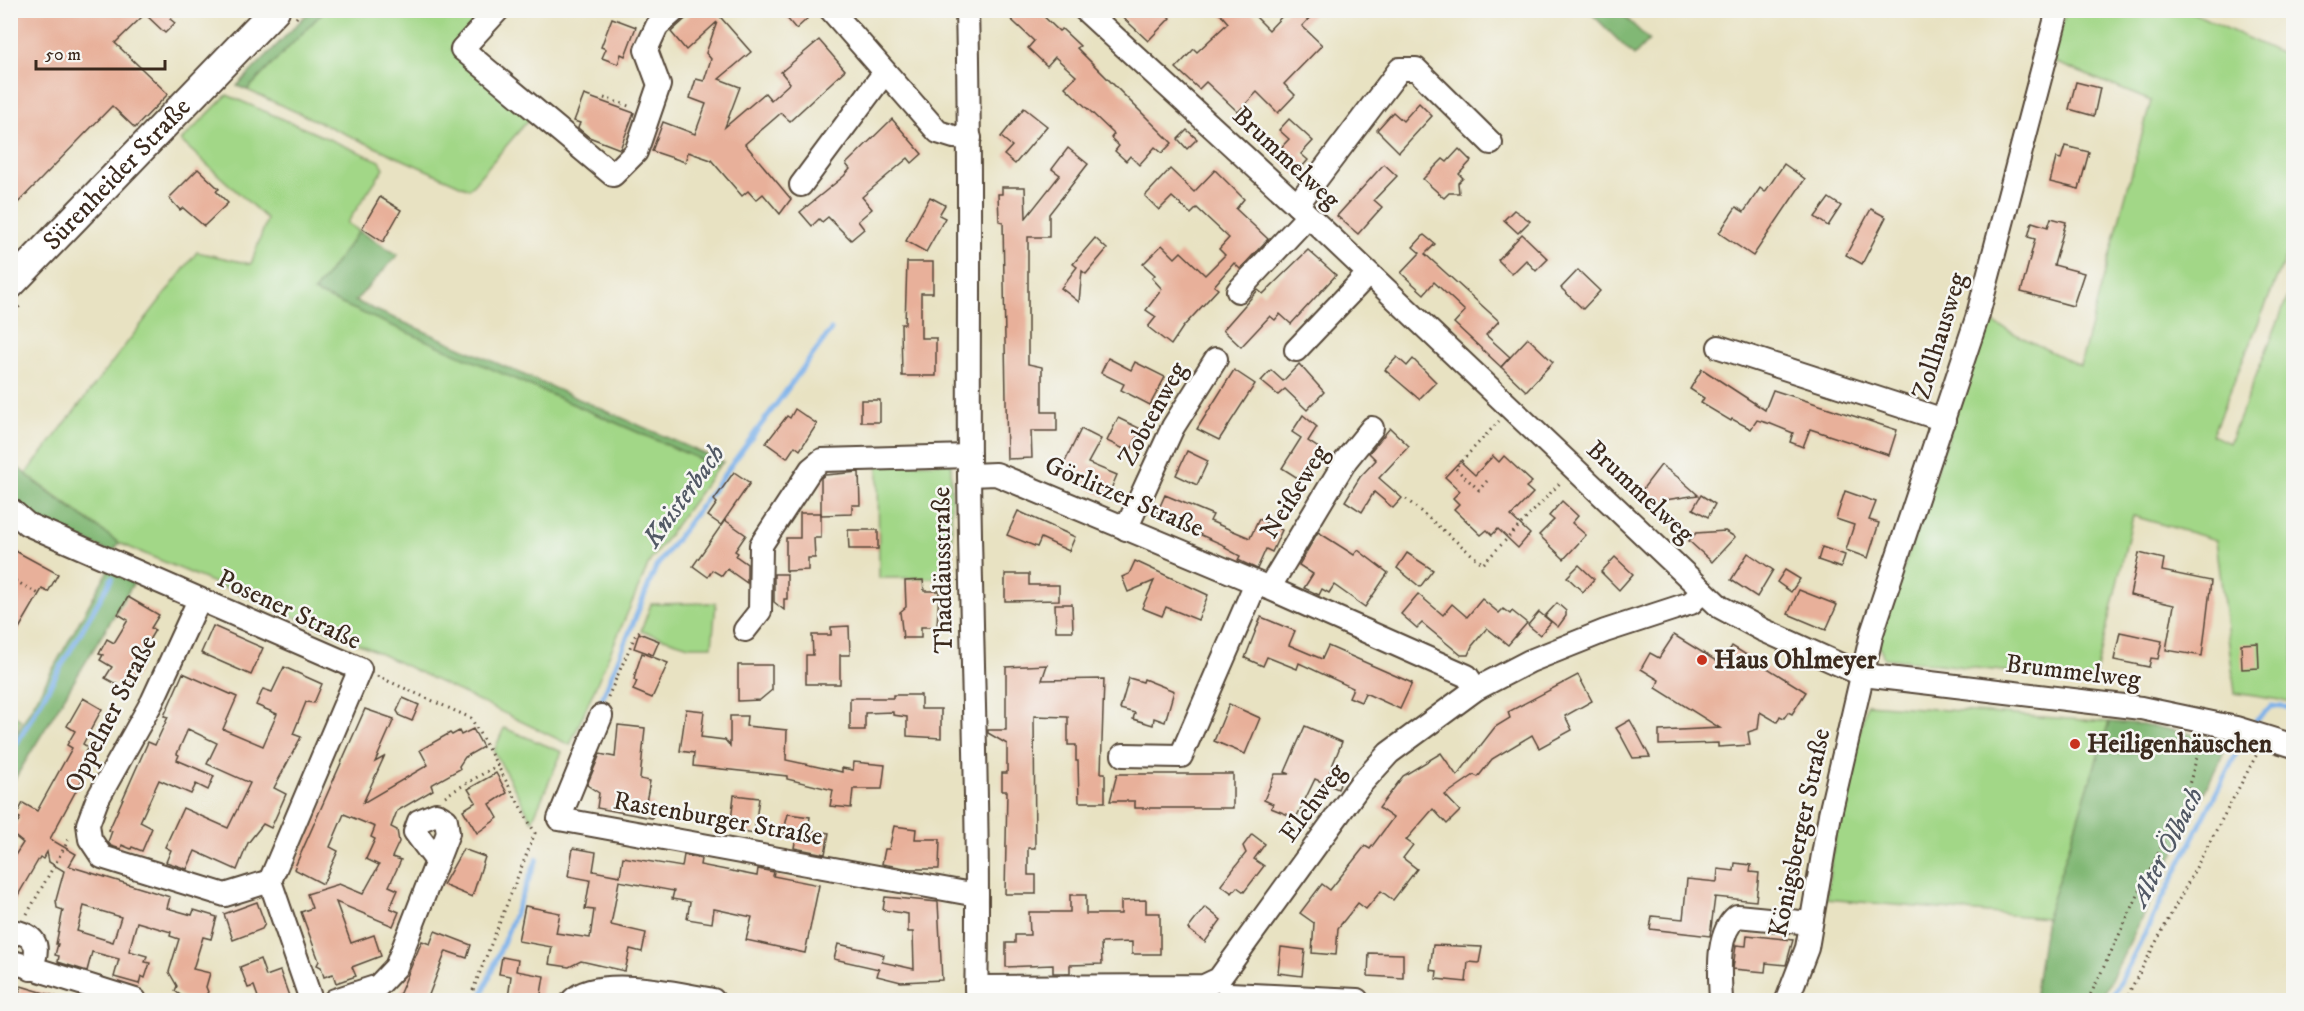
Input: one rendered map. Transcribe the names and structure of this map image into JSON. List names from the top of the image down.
{
  "streets": {
    "main road": ["Sürenheider Straße"],
    "street": [
      "Brummelweg",
      "Zollhausweg",
      "Zobtenweg",
      "Neißeweg",
      "Görlitzer Straße",
      "Thaddäusstraße",
      "Posener Straße",
      "Oppelner Straße",
      "Elchweg",
      "Rastenburger Straße",
      "Königsberger Straße"
    ]
  },
  "crossings": [
    ["Brummelweg", "Zollhausweg"],
    ["Brummelweg", "Elchweg"],
    ["Brummelweg", "Königsberger Straße"],
    ["Zollhausweg", "Königsberger Straße"],
    ["Zobtenweg", "Görlitzer Straße"],
    ["Neißeweg", "Görlitzer Straße"],
    ["Görlitzer Straße", "Thaddäusstraße"],
    ["Görlitzer Straße", "Elchweg"],
    ["Thaddäusstraße", "Rastenburger Straße"],
    ["Posener Straße", "Oppelner Straße"]
  ],
  "water": ["Knisterbach", "Alter Ölbach"],
  "places": ["Haus Ohlmeyer", "Heiligenhäuschen"],
  "scale_bar": "50 m"
}
